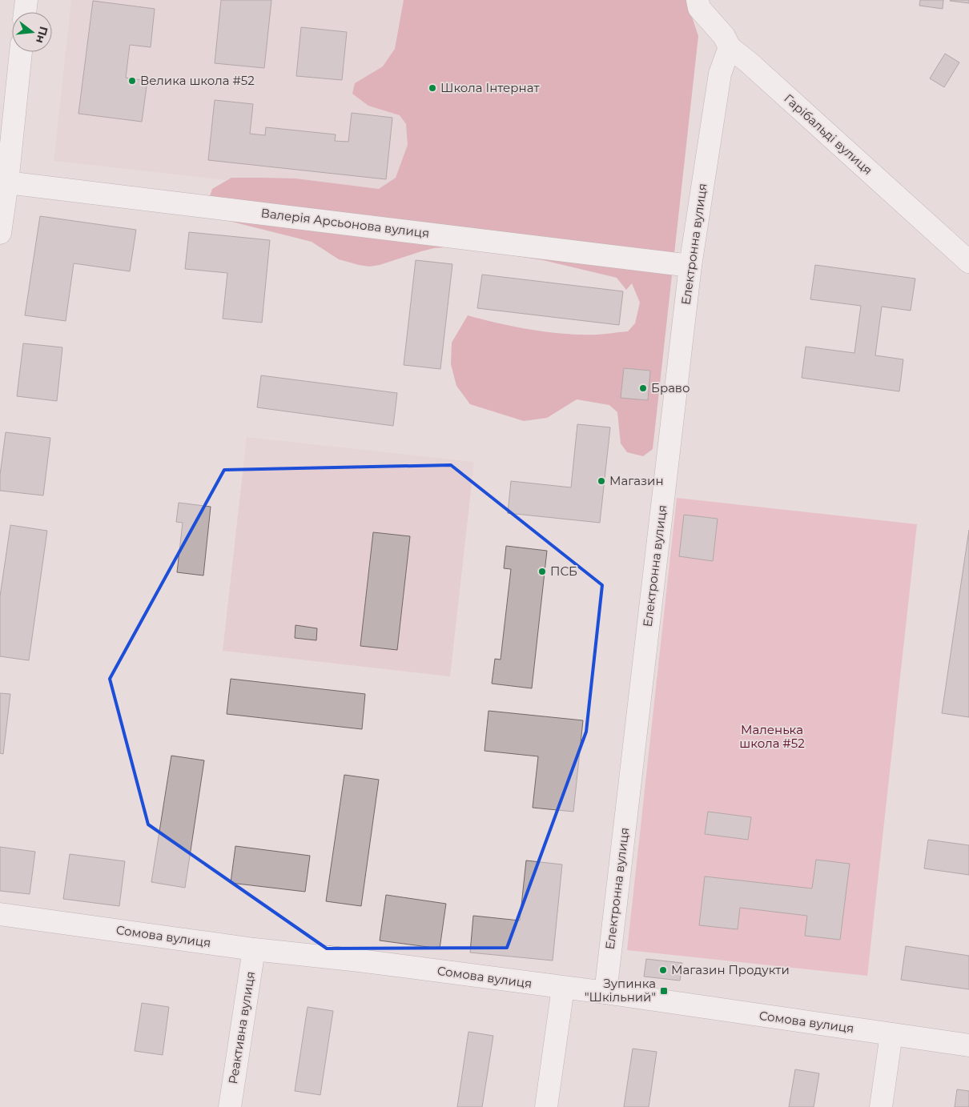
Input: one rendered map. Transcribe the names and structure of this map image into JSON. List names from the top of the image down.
{
  "streets": {
    "street": [
      "Гарібальді вулиця",
      "Валерія Арсьонова вулиця",
      "Електронна вулиця",
      "Сомова вулиця",
      "Реактивна вулиця"
    ]
  },
  "crossings": [
    ["Гарібальді вулиця", "Електронна вулиця"],
    ["Валерія Арсьонова вулиця", "Електронна вулиця"],
    ["Електронна вулиця", "Сомова вулиця"],
    ["Сомова вулиця", "Реактивна вулиця"]
  ],
  "parks": ["Маленька школа #52"],
  "places": {
    "other": [
      "Велика школа #52",
      "Школа Інтернат",
      "Браво",
      "Магазин",
      "ПСБ",
      "Магазин Продукти"
    ],
    "transit": ["Зупинка \"Шкільний\""]
  },
  "north": "right"
}
